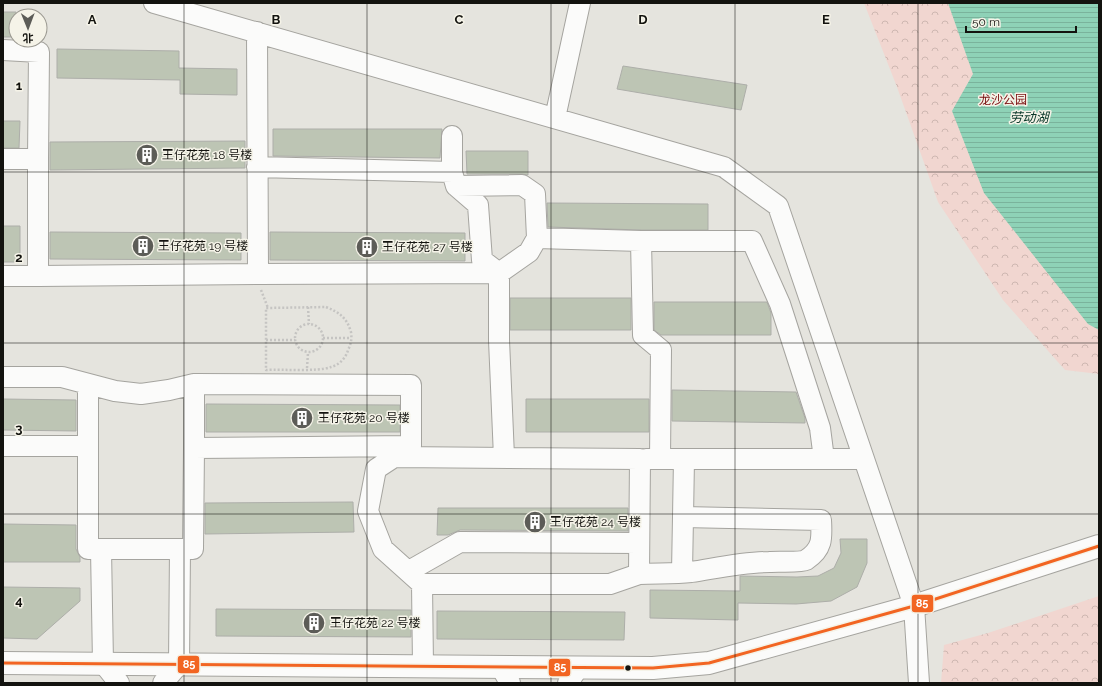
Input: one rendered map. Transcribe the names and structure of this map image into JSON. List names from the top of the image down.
{
  "water": ["劳动湖"],
  "parks": ["龙沙公园"],
  "places": {
    "building": [
      "王仔花苑 18 号楼",
      "王仔花苑 19 号楼",
      "王仔花苑 27 号楼",
      "王仔花苑 20 号楼",
      "王仔花苑 24 号楼",
      "王仔花苑 22 号楼"
    ]
  },
  "lines": ["transit line 85"],
  "scale_bar": "50 m",
  "north": "bottom",
  "grid": {
    "columns": [
      "A",
      "B",
      "C",
      "D",
      "E"
    ],
    "rows": [
      "1",
      "2",
      "3",
      "4"
    ]
  }
}
